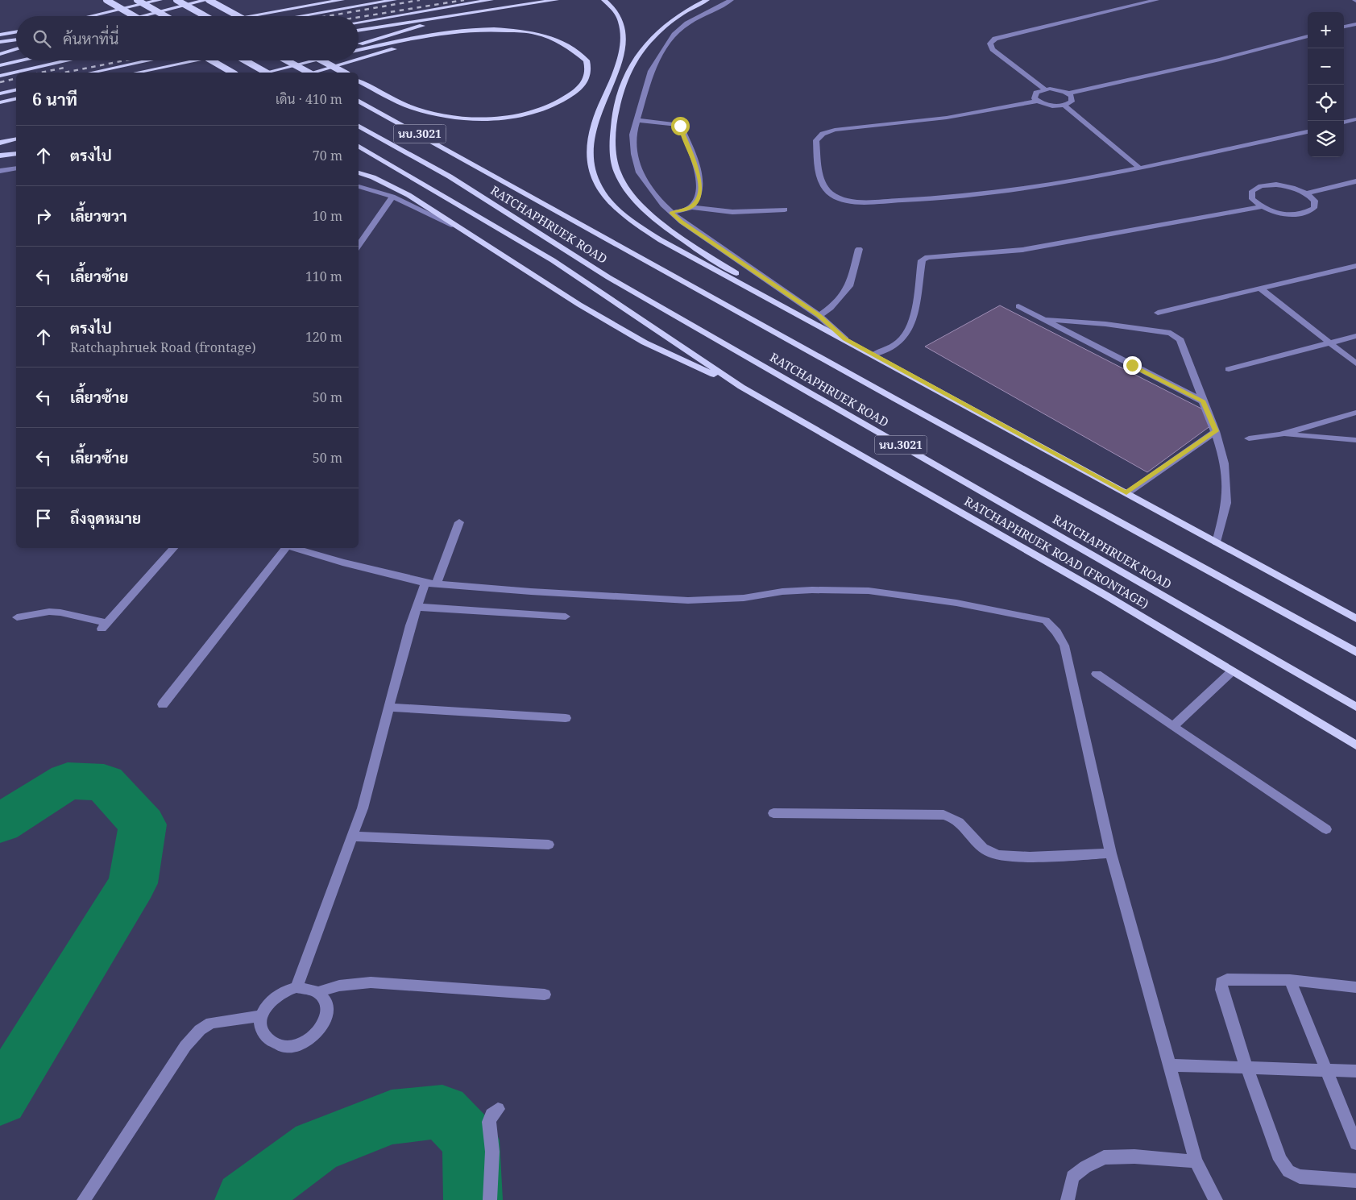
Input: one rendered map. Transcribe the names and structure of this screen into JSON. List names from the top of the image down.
{
  "streets": {
    "main road": ["นบ.3021", "RATCHAPHRUEK ROAD", "RATCHAPHRUEK ROAD (FRONTAGE)"]
  },
  "page": {
    "map_buttons": ["+", "−"],
    "search": "ค้นหาที่นี่",
    "heading": ["6 นาที", "เดิน · 410 m"],
    "list": [
      ["ตรงไป", "70 m"],
      ["เลี้ยวขวา", "10 m"],
      ["เลี้ยวซ้าย", "110 m"],
      ["ตรงไป", "Ratchaphruek Road (frontage)", "120 m"],
      ["เลี้ยวซ้าย", "50 m"],
      ["เลี้ยวซ้าย", "50 m"],
      "ถึงจุดหมาย"
    ]
  }
}
